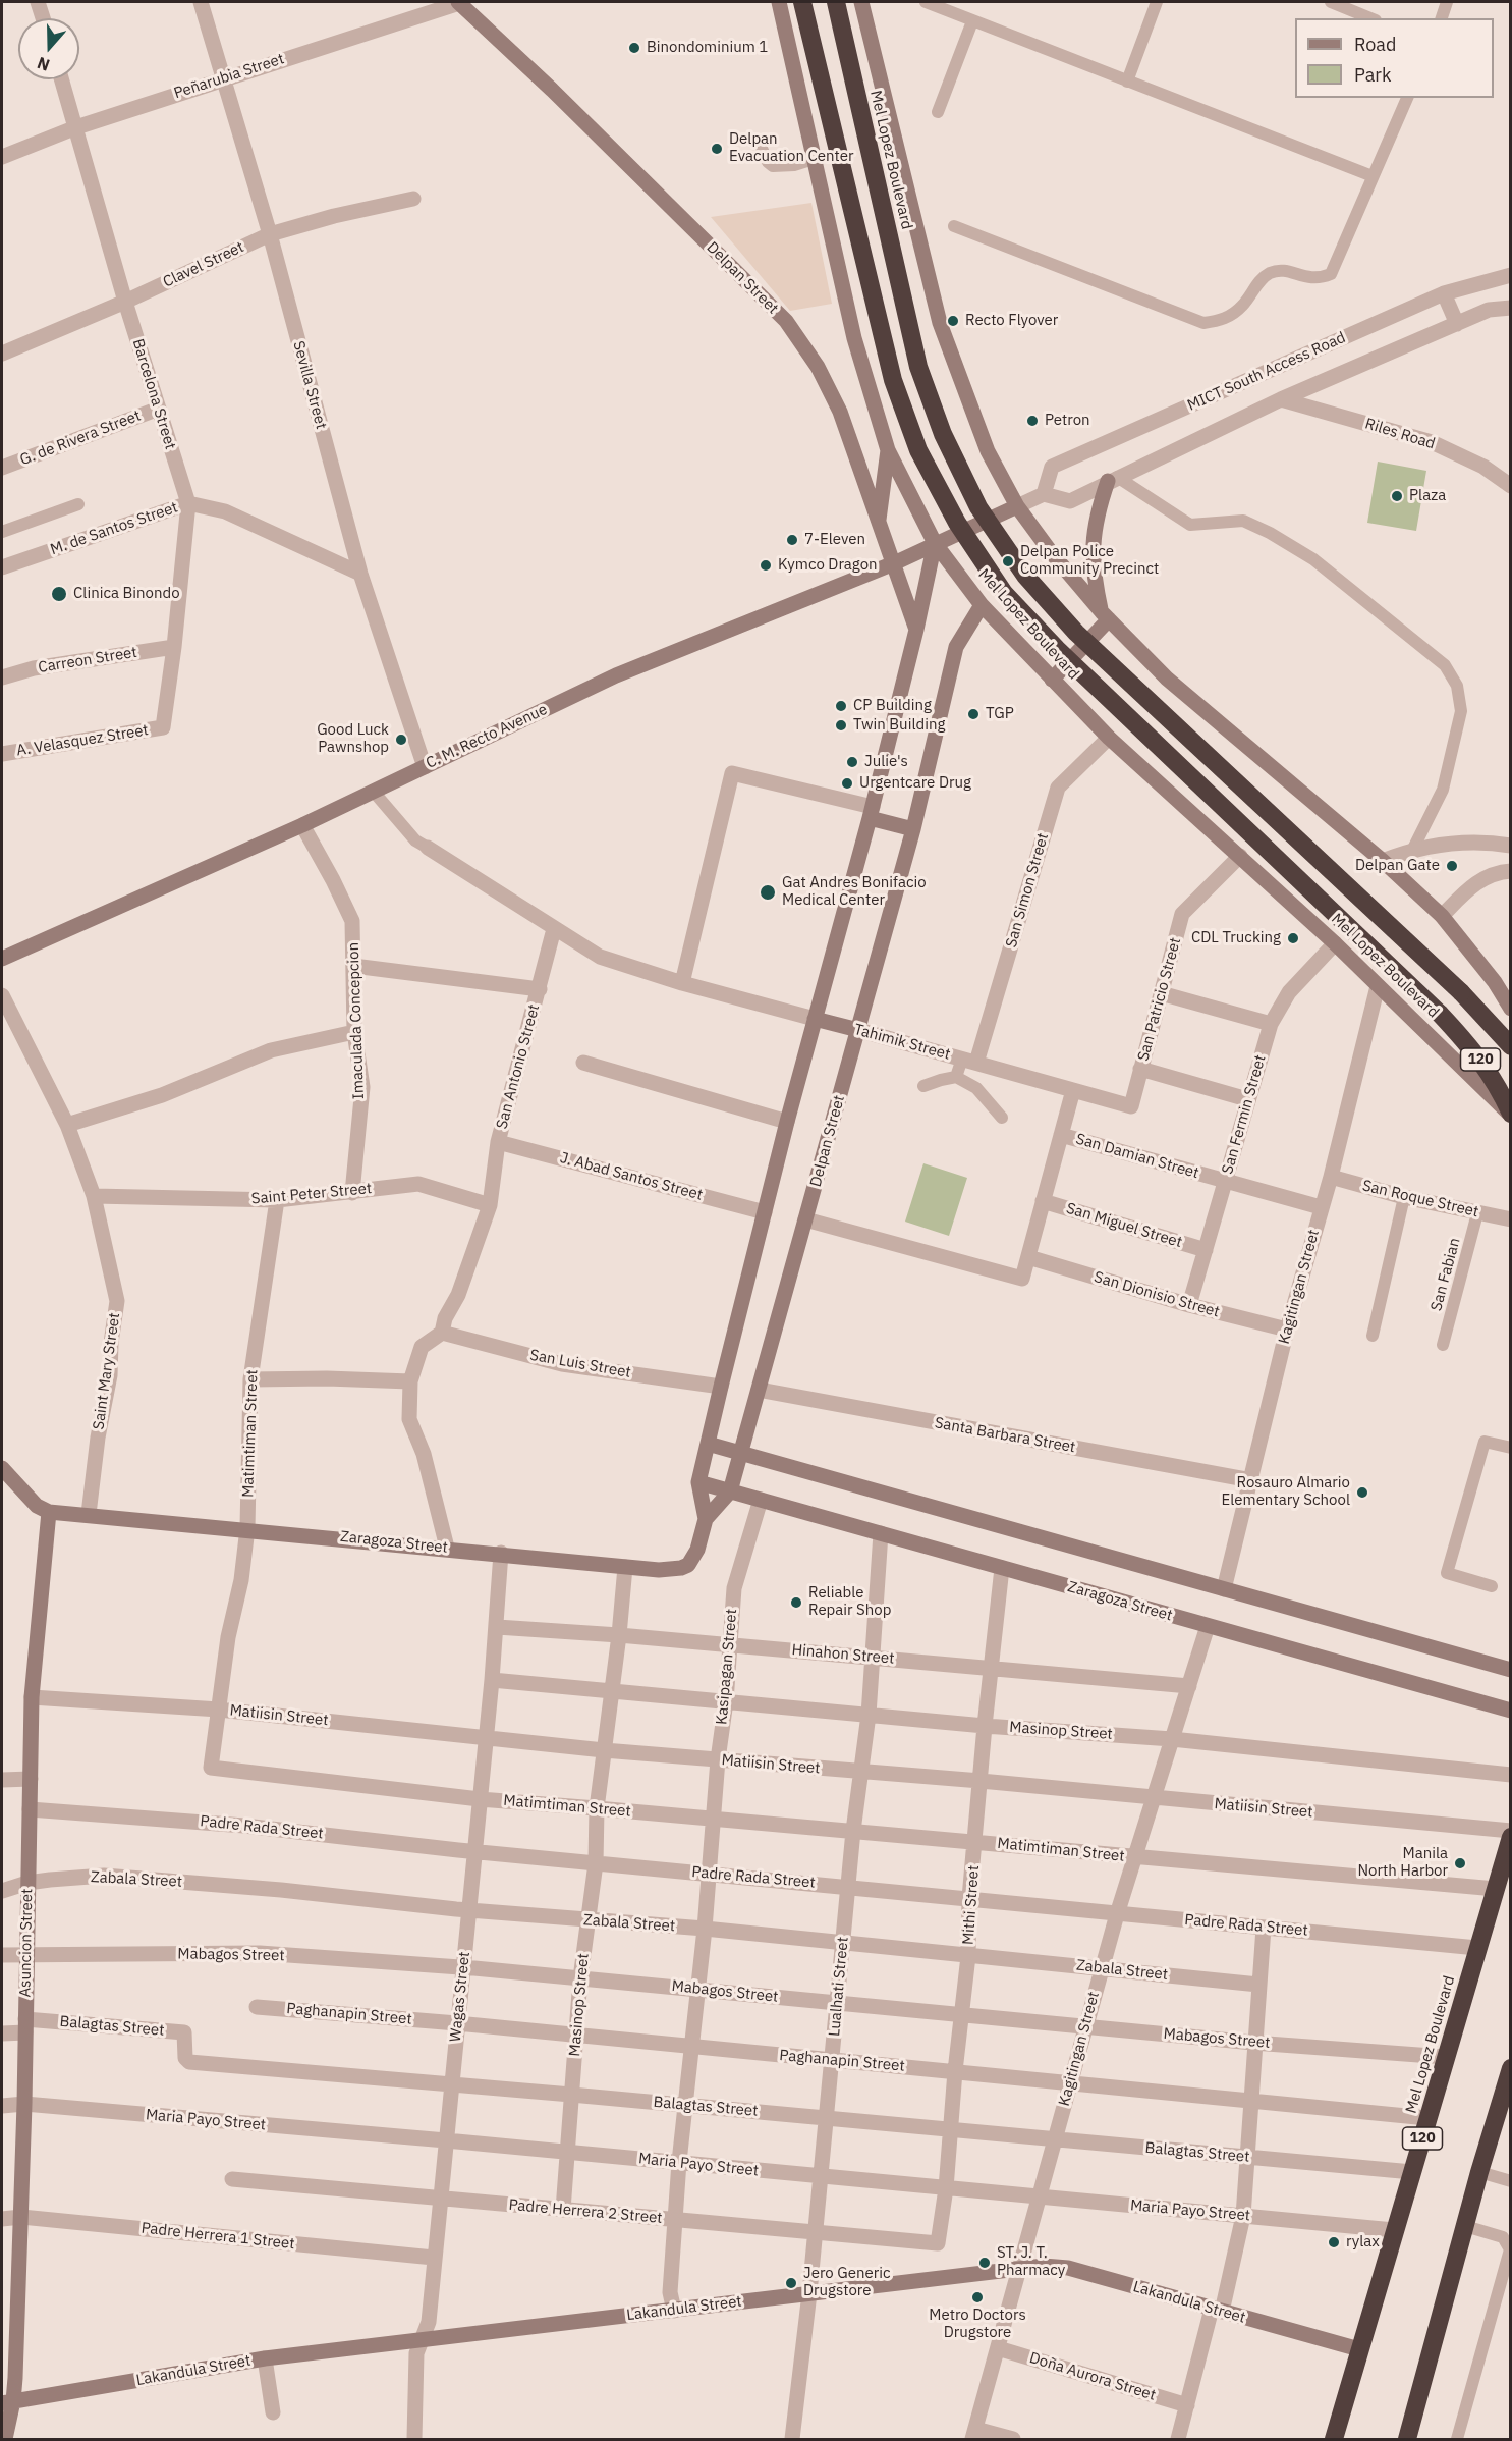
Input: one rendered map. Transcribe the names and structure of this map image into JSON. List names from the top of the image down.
{
  "streets": {
    "highway": ["Mel Lopez Boulevard", "120"],
    "street": [
      "Peñarubia Street",
      "Clavel Street",
      "Delpan Street",
      "MICT South Access Road",
      "Sevilla Street",
      "Barcelona Street",
      "Riles Road",
      "G. de Rivera Street",
      "M. de Santos Street",
      "Carreon Street",
      "C. M. Recto Avenue",
      "A. Velasquez Street",
      "San Simon Street",
      "San Patricio Street",
      "Imaculada Concepcion",
      "Tahimik Street",
      "San Antonio Street",
      "San Fermin Street",
      "San Damian Street",
      "J. Abad Santos Street",
      "Saint Peter Street",
      "San Roque Street",
      "San Miguel Street",
      "Kagitingan Street",
      "San Dionisio Street",
      "San Luis Street",
      "Saint Mary Street",
      "Matimtiman Street",
      "Santa Barbara Street",
      "Zaragoza Street",
      "Hinahon Street",
      "Kasipagan Street",
      "Matiisin Street",
      "Masinop Street",
      "Padre Rada Street",
      "Zabala Street",
      "Mithi Street",
      "Asuncion Street",
      "Mabagos Street",
      "Lualhati Street",
      "Wagas Street",
      "Paghanapin Street",
      "Balagtas Street",
      "Maria Payo Street",
      "Padre Herrera 2 Street",
      "Padre Herrera 1 Street",
      "Lakandula Street",
      "Doña Aurora Street"
    ],
    "lane": ["San Fabian"]
  },
  "crossings": [
    ["Peñarubia Street", "Delpan Street"],
    ["Peñarubia Street", "Sevilla Street"],
    ["Peñarubia Street", "Barcelona Street"],
    ["Mel Lopez Boulevard", "Delpan Street"],
    ["Mel Lopez Boulevard", "C. M. Recto Avenue"],
    ["Mel Lopez Boulevard", "San Simon Street"],
    ["Mel Lopez Boulevard", "San Patricio Street"],
    ["Mel Lopez Boulevard", "San Fermin Street"],
    ["Mel Lopez Boulevard", "Kagitingan Street"],
    ["Mel Lopez Boulevard", "Matimtiman Street"],
    ["Mel Lopez Boulevard", "Padre Rada Street"],
    ["Mel Lopez Boulevard", "Mabagos Street"],
    ["Mel Lopez Boulevard", "Paghanapin Street"],
    ["Mel Lopez Boulevard", "Balagtas Street"],
    ["Mel Lopez Boulevard", "Maria Payo Street"],
    ["Mel Lopez Boulevard", "Lakandula Street"],
    ["Clavel Street", "Sevilla Street"],
    ["Clavel Street", "Barcelona Street"],
    ["Delpan Street", "C. M. Recto Avenue"],
    ["Delpan Street", "Tahimik Street"],
    ["Delpan Street", "Santa Barbara Street"],
    ["Delpan Street", "Zaragoza Street"],
    ["MICT South Access Road", "Riles Road"],
    ["Sevilla Street", "M. de Santos Street"],
    ["Sevilla Street", "C. M. Recto Avenue"],
    ["Barcelona Street", "G. de Rivera Street"],
    ["Barcelona Street", "M. de Santos Street"],
    ["Barcelona Street", "Carreon Street"],
    ["Barcelona Street", "A. Velasquez Street"],
    ["C. M. Recto Avenue", "Imaculada Concepcion"],
    ["C. M. Recto Avenue", "Tahimik Street"],
    ["San Simon Street", "Tahimik Street"],
    ["San Patricio Street", "Tahimik Street"],
    ["Imaculada Concepcion", "Saint Peter Street"],
    ["Tahimik Street", "San Antonio Street"],
    ["San Antonio Street", "J. Abad Santos Street"],
    ["San Antonio Street", "Saint Peter Street"],
    ["San Antonio Street", "San Luis Street"],
    ["San Fermin Street", "San Damian Street"],
    ["San Fermin Street", "San Miguel Street"],
    ["San Fermin Street", "San Dionisio Street"],
    ["San Damian Street", "Kagitingan Street"],
    ["Saint Peter Street", "Saint Mary Street"],
    ["Saint Peter Street", "Matimtiman Street"],
    ["San Roque Street", "San Fabian"],
    ["San Roque Street", "Kagitingan Street"],
    ["Kagitingan Street", "San Dionisio Street"],
    ["Kagitingan Street", "Matimtiman Street"],
    ["Kagitingan Street", "Santa Barbara Street"],
    ["Kagitingan Street", "Zaragoza Street"],
    ["Kagitingan Street", "Hinahon Street"],
    ["Kagitingan Street", "Matiisin Street"],
    ["Kagitingan Street", "Masinop Street"],
    ["Kagitingan Street", "Padre Rada Street"],
    ["Kagitingan Street", "Zabala Street"],
    ["Kagitingan Street", "Mabagos Street"],
    ["Kagitingan Street", "Paghanapin Street"],
    ["Kagitingan Street", "Balagtas Street"],
    ["Kagitingan Street", "Maria Payo Street"],
    ["Kagitingan Street", "Lakandula Street"],
    ["Kagitingan Street", "Doña Aurora Street"],
    ["Saint Mary Street", "Zaragoza Street"],
    ["Matimtiman Street", "Zaragoza Street"],
    ["Matimtiman Street", "Kasipagan Street"],
    ["Matimtiman Street", "Matiisin Street"],
    ["Matimtiman Street", "Masinop Street"],
    ["Matimtiman Street", "Mithi Street"],
    ["Matimtiman Street", "Lualhati Street"],
    ["Matimtiman Street", "Wagas Street"],
    ["Zaragoza Street", "Kasipagan Street"],
    ["Zaragoza Street", "Masinop Street"],
    ["Zaragoza Street", "Mithi Street"],
    ["Zaragoza Street", "Asuncion Street"],
    ["Zaragoza Street", "Lualhati Street"],
    ["Zaragoza Street", "Wagas Street"],
    ["Hinahon Street", "Kasipagan Street"],
    ["Hinahon Street", "Masinop Street"],
    ["Hinahon Street", "Mithi Street"],
    ["Hinahon Street", "Lualhati Street"],
    ["Hinahon Street", "Wagas Street"],
    ["Kasipagan Street", "Matiisin Street"],
    ["Kasipagan Street", "Masinop Street"],
    ["Kasipagan Street", "Padre Rada Street"],
    ["Kasipagan Street", "Zabala Street"],
    ["Kasipagan Street", "Mabagos Street"],
    ["Kasipagan Street", "Paghanapin Street"],
    ["Kasipagan Street", "Balagtas Street"],
    ["Kasipagan Street", "Maria Payo Street"],
    ["Kasipagan Street", "Padre Herrera 2 Street"],
    ["Kasipagan Street", "Lakandula Street"],
    ["Matiisin Street", "Masinop Street"],
    ["Matiisin Street", "Mithi Street"],
    ["Matiisin Street", "Asuncion Street"],
    ["Matiisin Street", "Lualhati Street"],
    ["Matiisin Street", "Wagas Street"],
    ["Masinop Street", "Padre Rada Street"],
    ["Masinop Street", "Zabala Street"],
    ["Masinop Street", "Mithi Street"],
    ["Masinop Street", "Mabagos Street"],
    ["Masinop Street", "Lualhati Street"],
    ["Masinop Street", "Wagas Street"],
    ["Masinop Street", "Paghanapin Street"],
    ["Masinop Street", "Balagtas Street"],
    ["Masinop Street", "Maria Payo Street"],
    ["Masinop Street", "Padre Herrera 2 Street"],
    ["Padre Rada Street", "Mithi Street"],
    ["Padre Rada Street", "Asuncion Street"],
    ["Padre Rada Street", "Lualhati Street"],
    ["Padre Rada Street", "Wagas Street"],
    ["Zabala Street", "Mithi Street"],
    ["Zabala Street", "Asuncion Street"],
    ["Zabala Street", "Lualhati Street"],
    ["Zabala Street", "Wagas Street"],
    ["Mithi Street", "Mabagos Street"],
    ["Mithi Street", "Paghanapin Street"],
    ["Mithi Street", "Balagtas Street"],
    ["Mithi Street", "Maria Payo Street"],
    ["Mithi Street", "Padre Herrera 2 Street"],
    ["Asuncion Street", "Mabagos Street"],
    ["Asuncion Street", "Balagtas Street"],
    ["Asuncion Street", "Maria Payo Street"],
    ["Asuncion Street", "Padre Herrera 1 Street"],
    ["Asuncion Street", "Lakandula Street"],
    ["Mabagos Street", "Lualhati Street"],
    ["Mabagos Street", "Wagas Street"],
    ["Lualhati Street", "Paghanapin Street"],
    ["Lualhati Street", "Balagtas Street"],
    ["Lualhati Street", "Maria Payo Street"],
    ["Lualhati Street", "Padre Herrera 2 Street"],
    ["Lualhati Street", "Lakandula Street"],
    ["Wagas Street", "Paghanapin Street"],
    ["Wagas Street", "Balagtas Street"],
    ["Wagas Street", "Maria Payo Street"],
    ["Wagas Street", "Padre Herrera 2 Street"],
    ["Wagas Street", "Padre Herrera 1 Street"],
    ["Wagas Street", "Lakandula Street"]
  ],
  "places": [
    "Binondominium 1",
    "Delpan Evacuation Center",
    "Recto Flyover",
    "Petron",
    "Plaza",
    "7-Eleven",
    "Delpan Police Community Precinct",
    "Kymco Dragon",
    "Clinica Binondo",
    "CP Building",
    "TGP",
    "Twin Building",
    "Good Luck Pawnshop",
    "Julie's",
    "Urgentcare Drug",
    "Delpan Gate",
    "Gat Andres Bonifacio Medical Center",
    "CDL Trucking",
    "Rosauro Almario Elementary School",
    "Reliable Repair Shop",
    "Manila North Harbor",
    "rylax",
    "ST. J. T. Pharmacy",
    "Jero Generic Drugstore",
    "Metro Doctors Drugstore"
  ],
  "legend": ["Road", "Park"],
  "north": "bottom"
}
